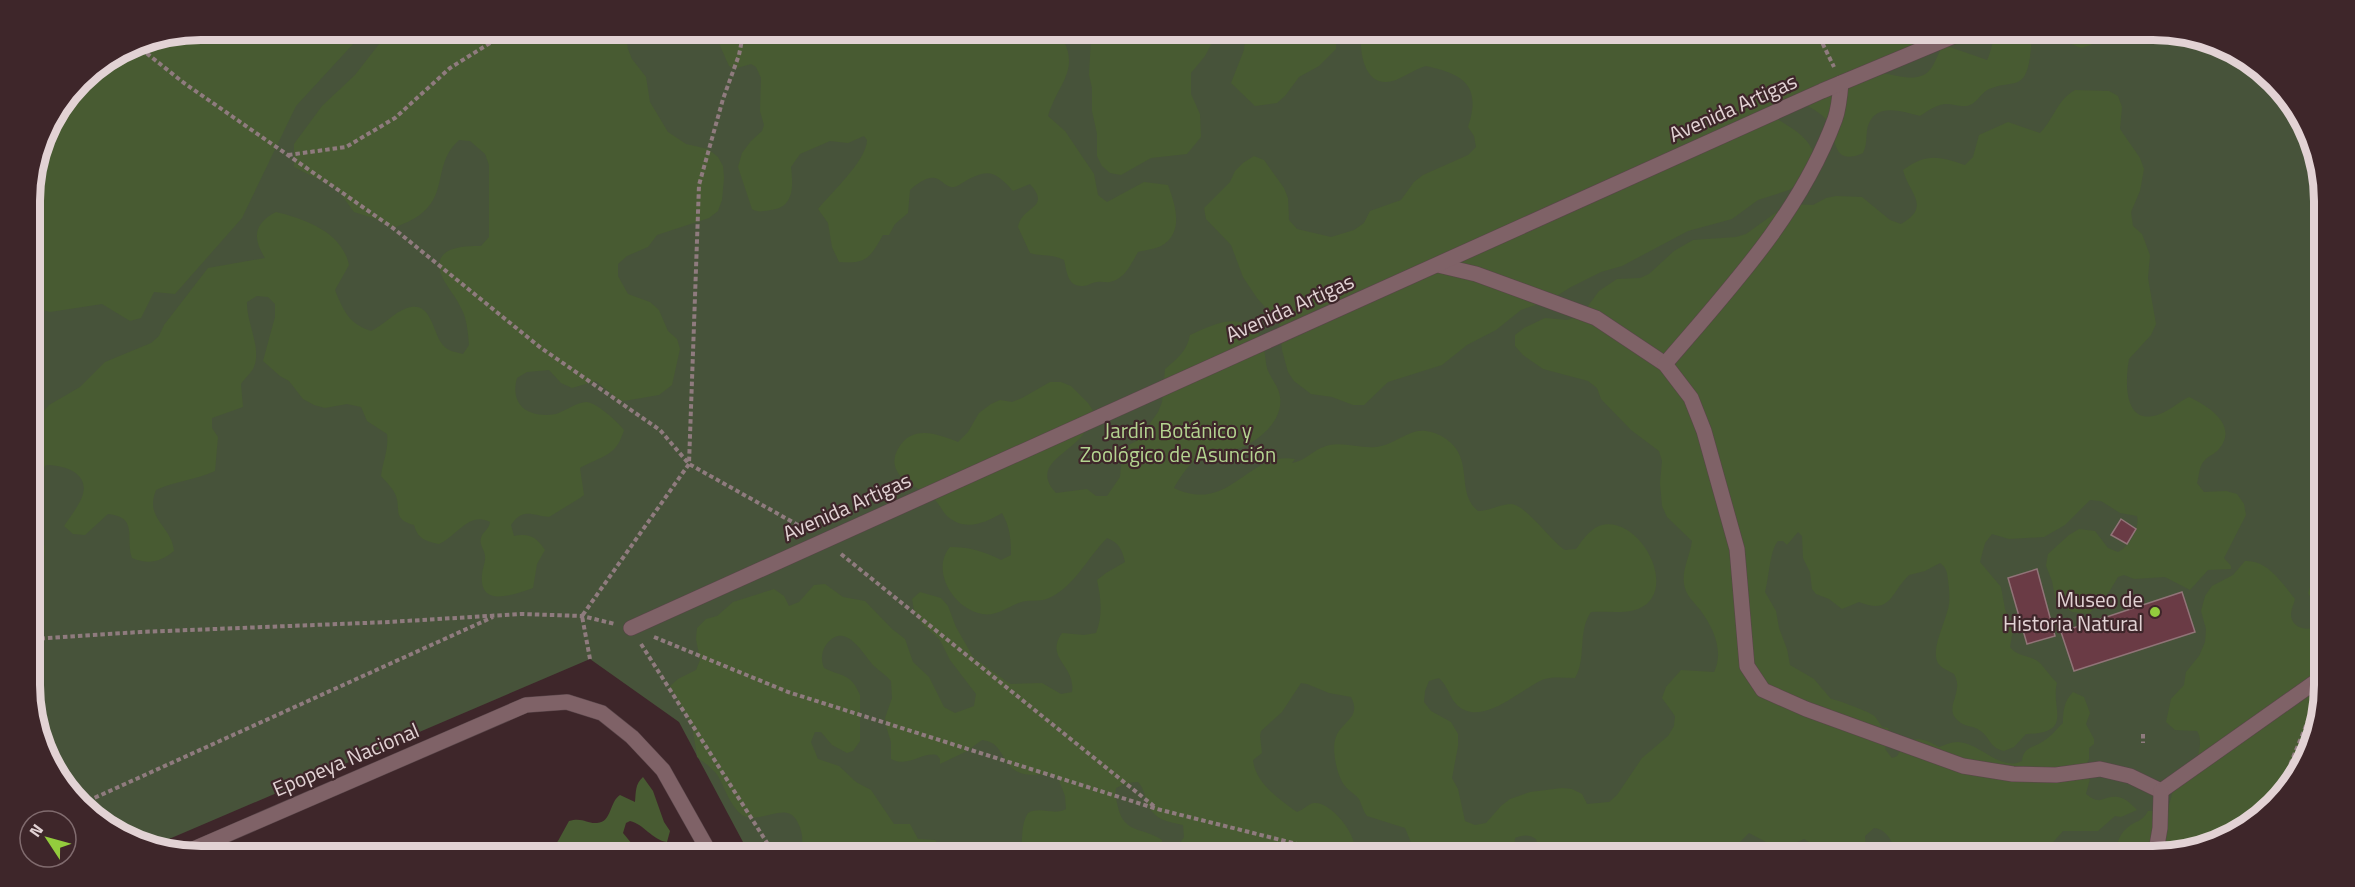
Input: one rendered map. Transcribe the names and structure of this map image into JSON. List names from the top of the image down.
{
  "streets": {
    "street": ["Avenida Artigas", "Epopeya Nacional"]
  },
  "parks": ["Jardín Botánico y Zoológico de Asunción"],
  "places": ["Museo de Historia Natural"],
  "north": "top left"
}
